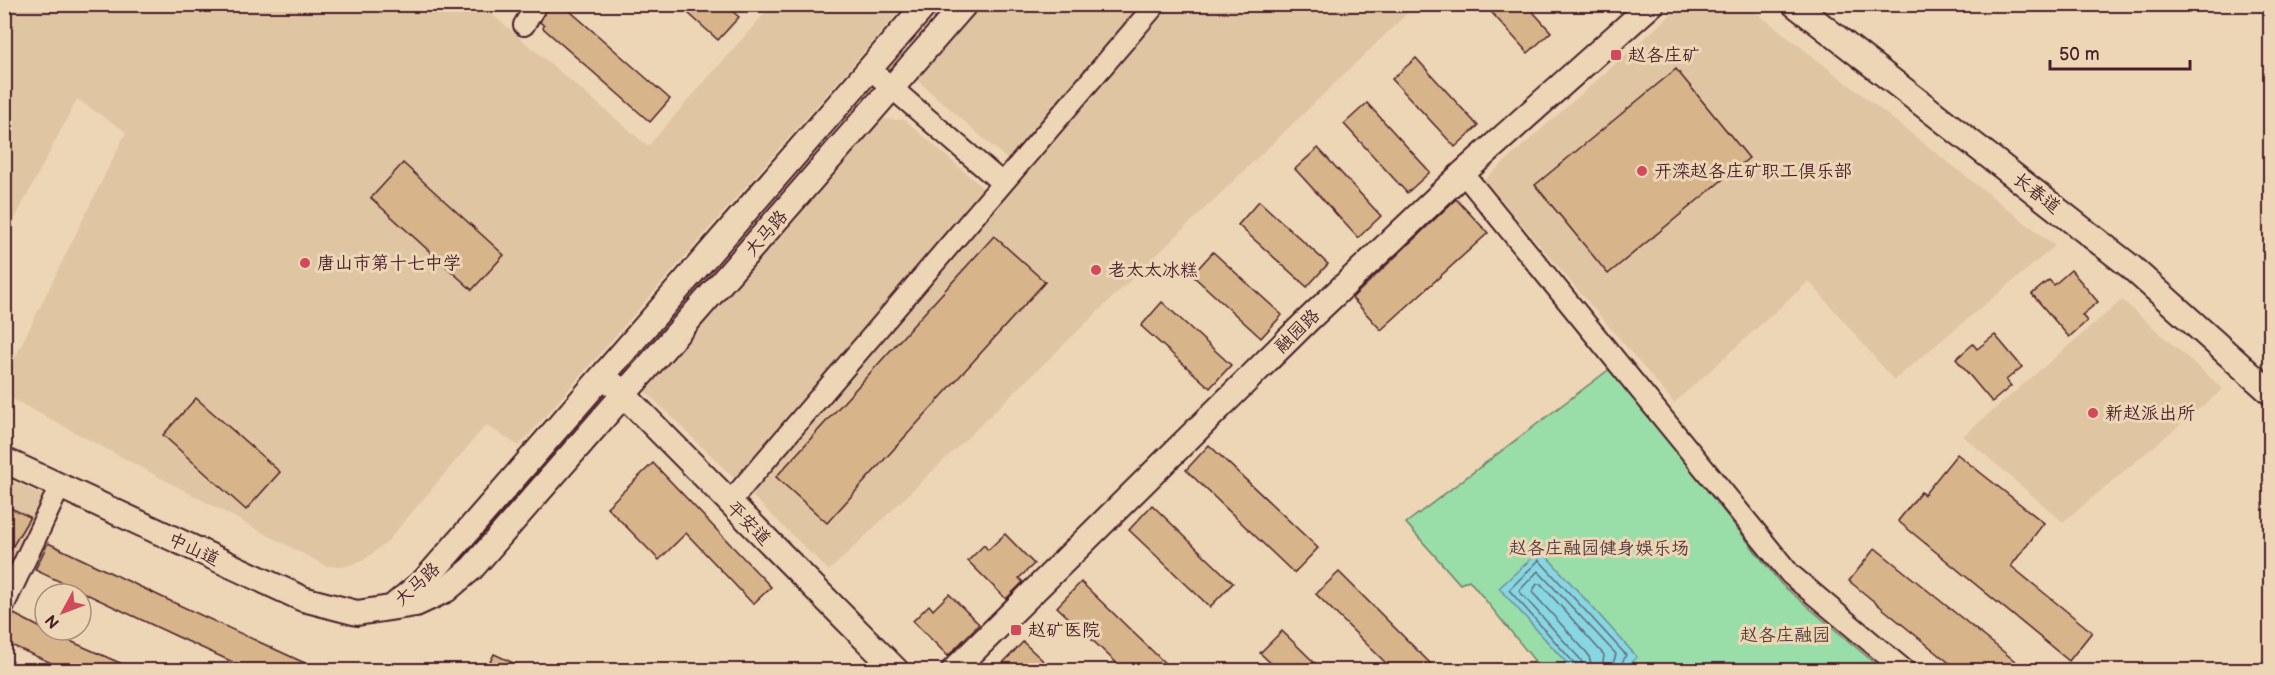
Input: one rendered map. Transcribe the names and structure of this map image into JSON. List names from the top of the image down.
{
  "streets": {
    "street": [
      "长春道",
      "大马路",
      "融园路",
      "平安道",
      "中山道"
    ]
  },
  "crossings": [
    ["大马路", "平安道"],
    ["大马路", "中山道"]
  ],
  "parks": ["赵各庄融园健身娱乐场", "赵各庄融园"],
  "places": {
    "transit": ["赵各庄矿", "赵矿医院"],
    "other": [
      "开滦赵各庄矿职工俱乐部",
      "唐山市第十七中学",
      "老太太冰糕",
      "新赵派出所"
    ]
  },
  "scale_bar": "50 m",
  "north": "bottom left"
}
